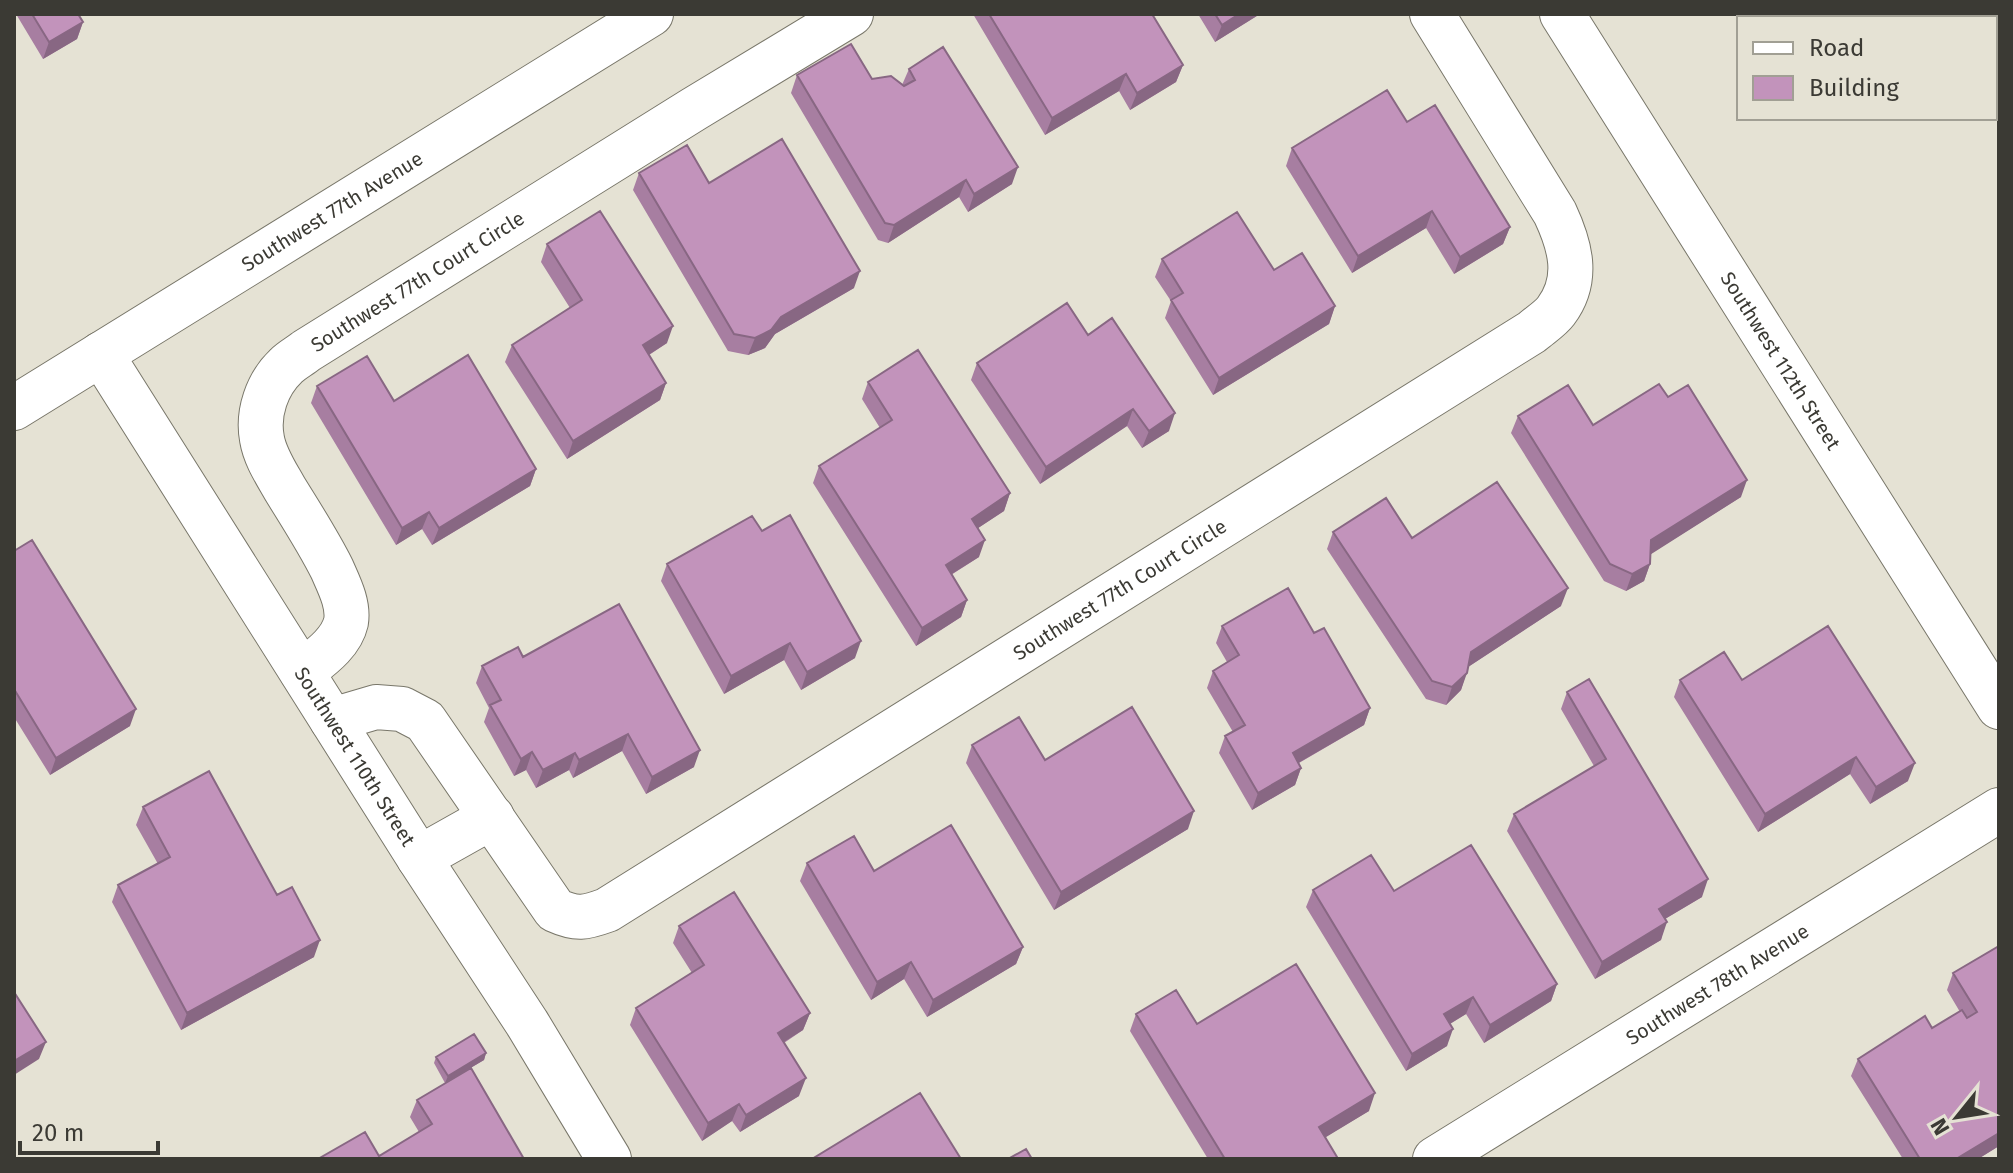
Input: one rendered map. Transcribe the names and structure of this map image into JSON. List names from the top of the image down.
{
  "streets": {
    "street": [
      "Southwest 77th Avenue",
      "Southwest 77th Court Circle",
      "Southwest 112th Street",
      "Southwest 110th Street",
      "Southwest 78th Avenue"
    ]
  },
  "crossings": [
    ["Southwest 77th Avenue", "Southwest 110th Street"],
    ["Southwest 77th Court Circle", "Southwest 110th Street"]
  ],
  "legend": ["Road", "Building"],
  "scale_bar": "20 m",
  "north": "bottom left"
}
